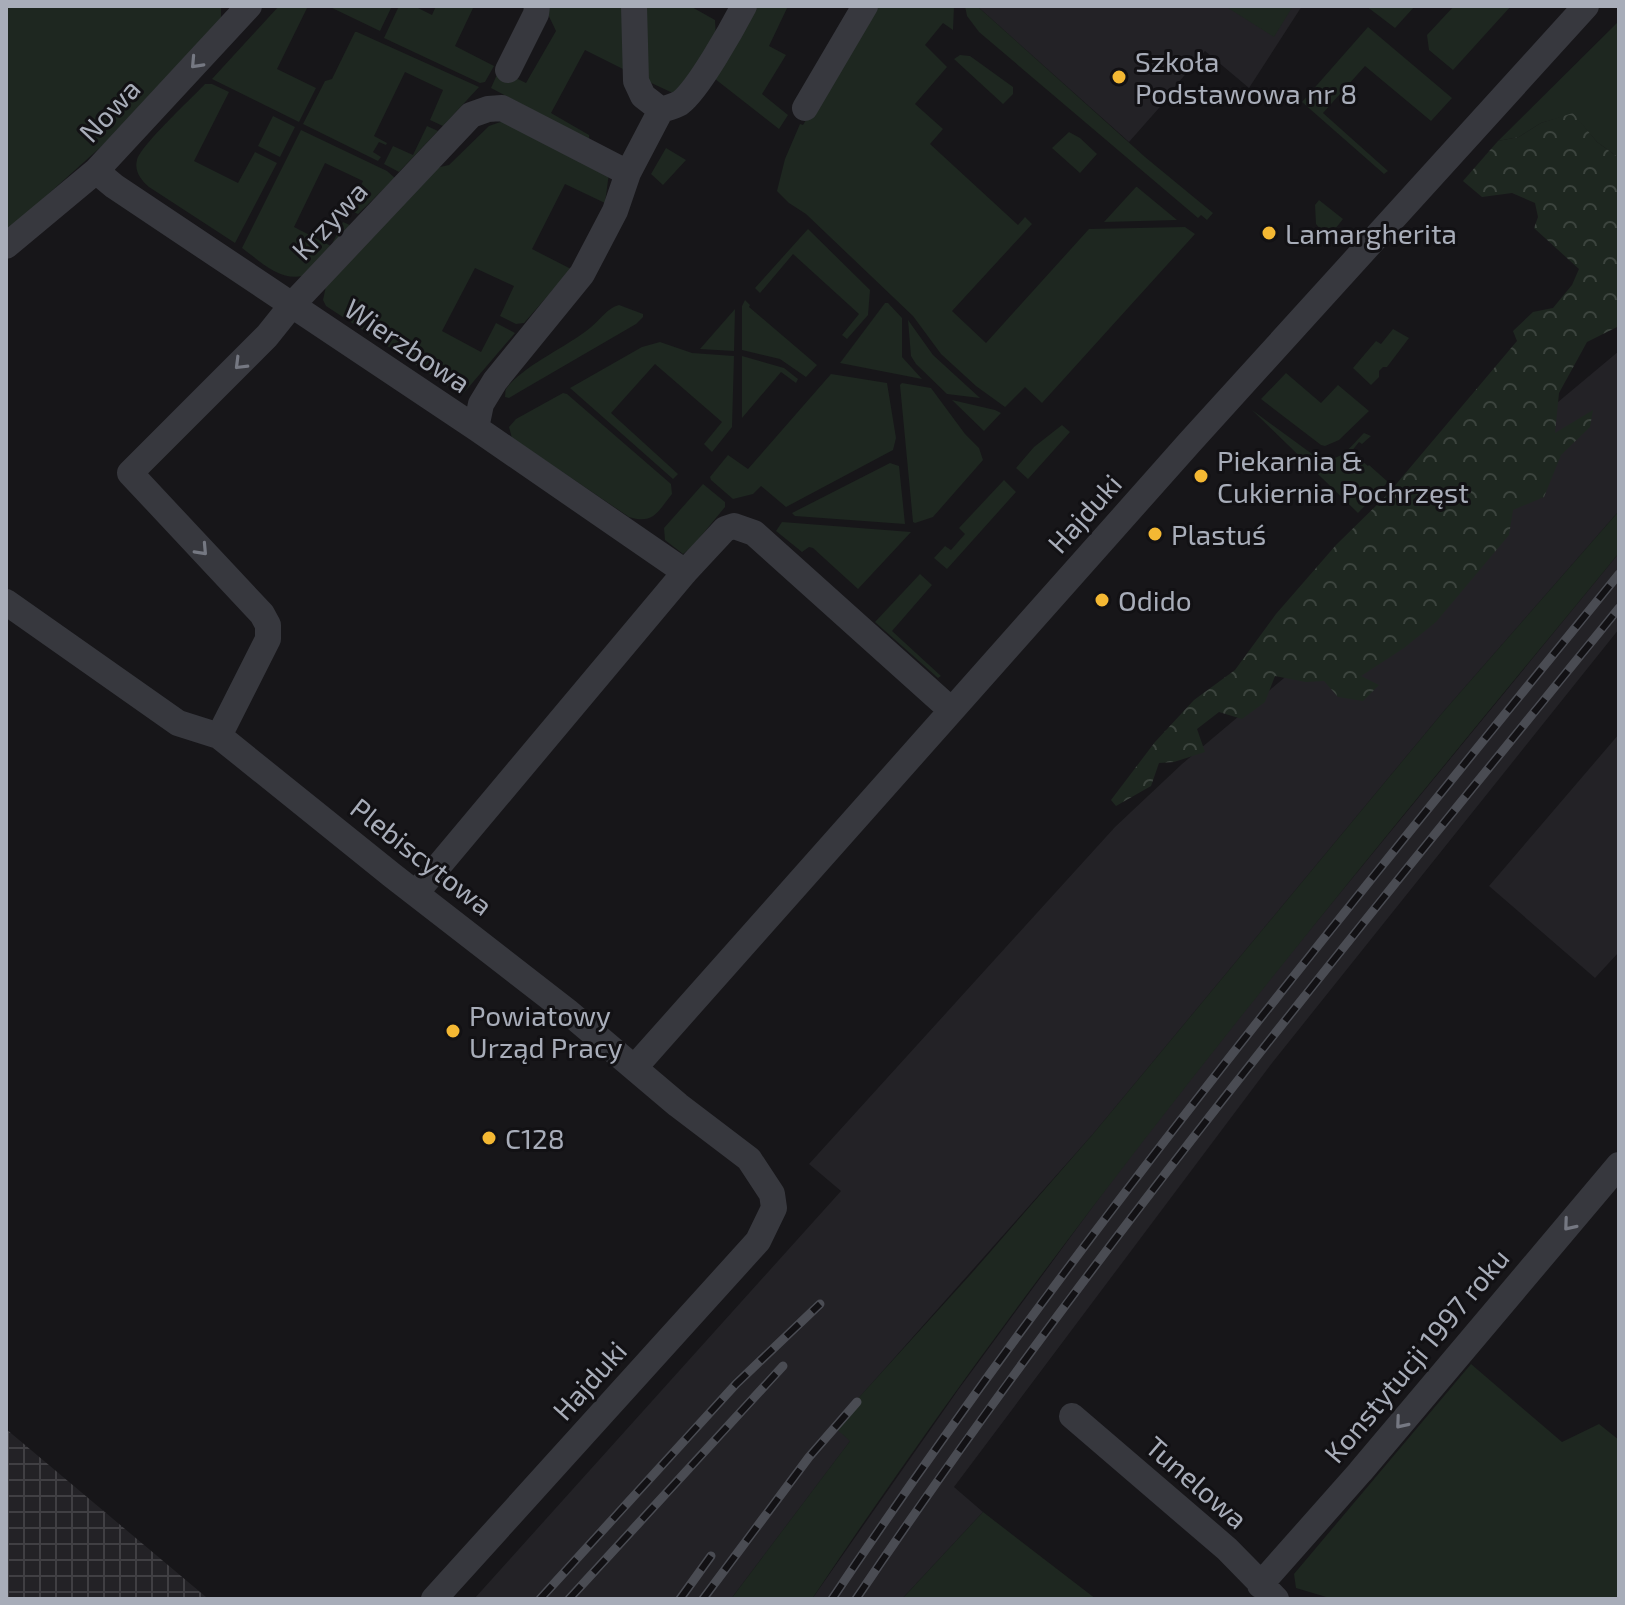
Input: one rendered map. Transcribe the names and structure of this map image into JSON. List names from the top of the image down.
{
  "streets": {
    "street": [
      "Nowa",
      "Krzywa",
      "Wierzbowa",
      "Hajduki",
      "Plebiscytowa",
      "Konstytucji 1997 roku",
      "Tunelowa"
    ]
  },
  "crossings": [
    ["Nowa", "Wierzbowa"],
    ["Krzywa", "Wierzbowa"],
    ["Krzywa", "Plebiscytowa"],
    ["Hajduki", "Plebiscytowa"],
    ["Konstytucji 1997 roku", "Tunelowa"]
  ],
  "one_way": ["Nowa", "Konstytucji 1997 roku"],
  "places": [
    "Szkoła Podstawowa nr 8",
    "Lamargherita",
    "Piekarnia & Cukiernia Pochrzęst",
    "Plastuś",
    "Odido",
    "Powiatowy Urząd Pracy",
    "C128"
  ]
}
